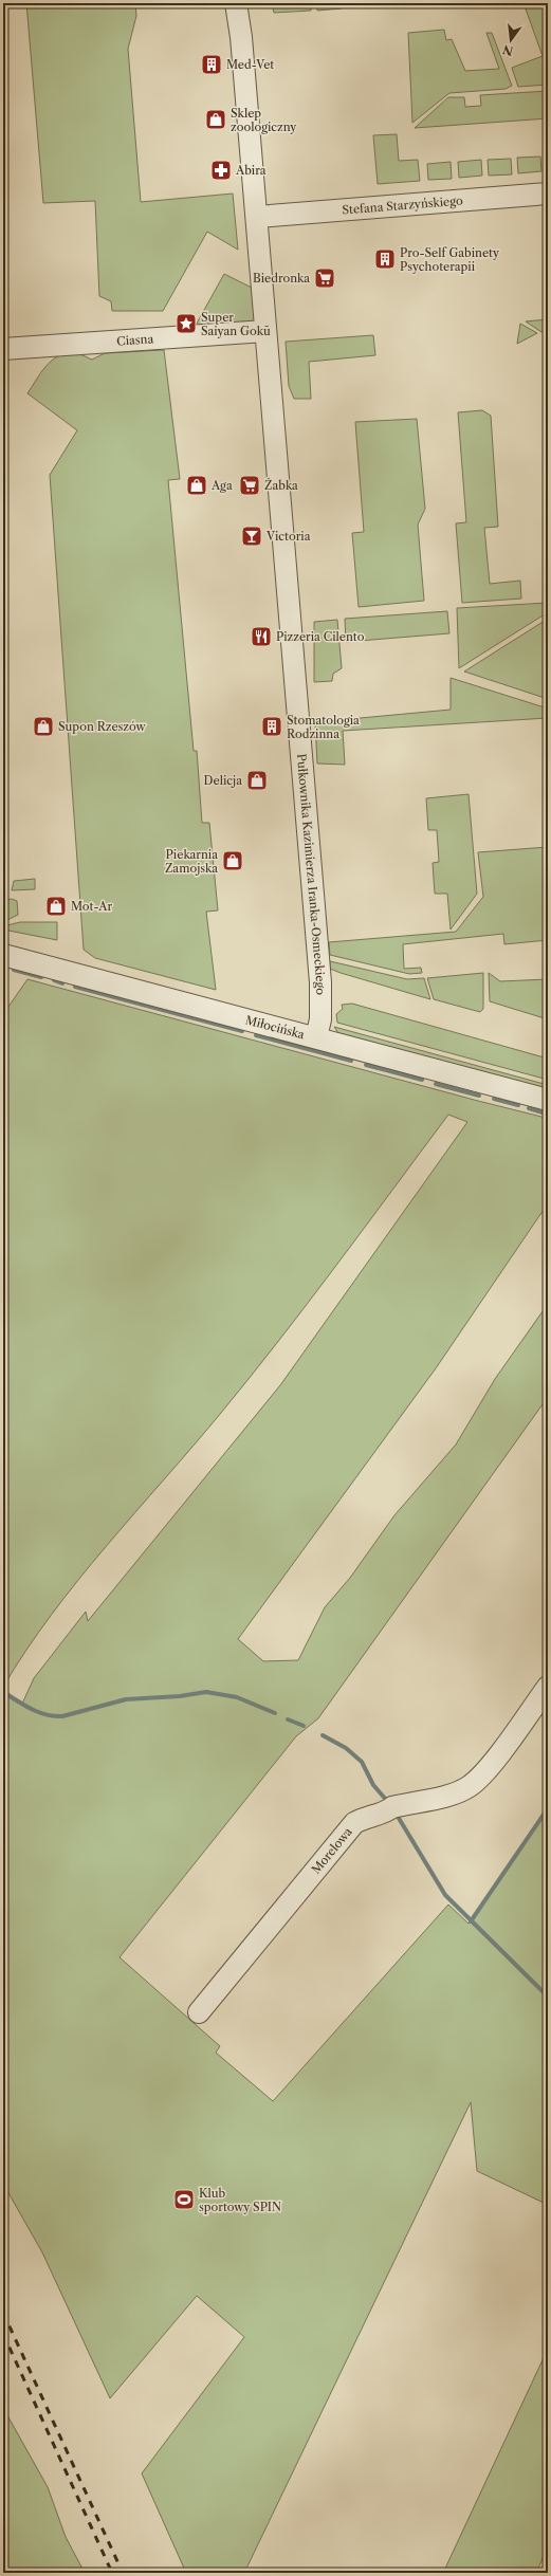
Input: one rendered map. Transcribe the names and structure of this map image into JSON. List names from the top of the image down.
{
  "streets": {
    "street": [
      "Stefana Starzyńskiego",
      "Ciasna",
      "Pułkownika Kazimierza Iranka-Osmeckiego",
      "Miłocińska",
      "Morelowa"
    ]
  },
  "crossings": [
    ["Stefana Starzyńskiego", "Pułkownika Kazimierza Iranka-Osmeckiego"],
    ["Ciasna", "Pułkownika Kazimierza Iranka-Osmeckiego"],
    ["Pułkownika Kazimierza Iranka-Osmeckiego", "Miłocińska"]
  ],
  "places": {
    "building": ["Med-Vet", "Pro-Self Gabinety Psychoterapii", "Stomatologia Rodzinna"],
    "shop": [
      "Sklep zoologiczny",
      "Aga",
      "Supon Rzeszów",
      "Delicja",
      "Piekarnia Zamojska",
      "Mot-Ar"
    ],
    "pharmacy": ["Abira"],
    "supermarket": ["Biedronka", "Żabka"],
    "place": ["Super Saiyan Gokū"],
    "bar": ["Victoria"],
    "restaurant": ["Pizzeria Cilento"],
    "sports": ["Klub sportowy SPIN"]
  },
  "north": "bottom"
}
